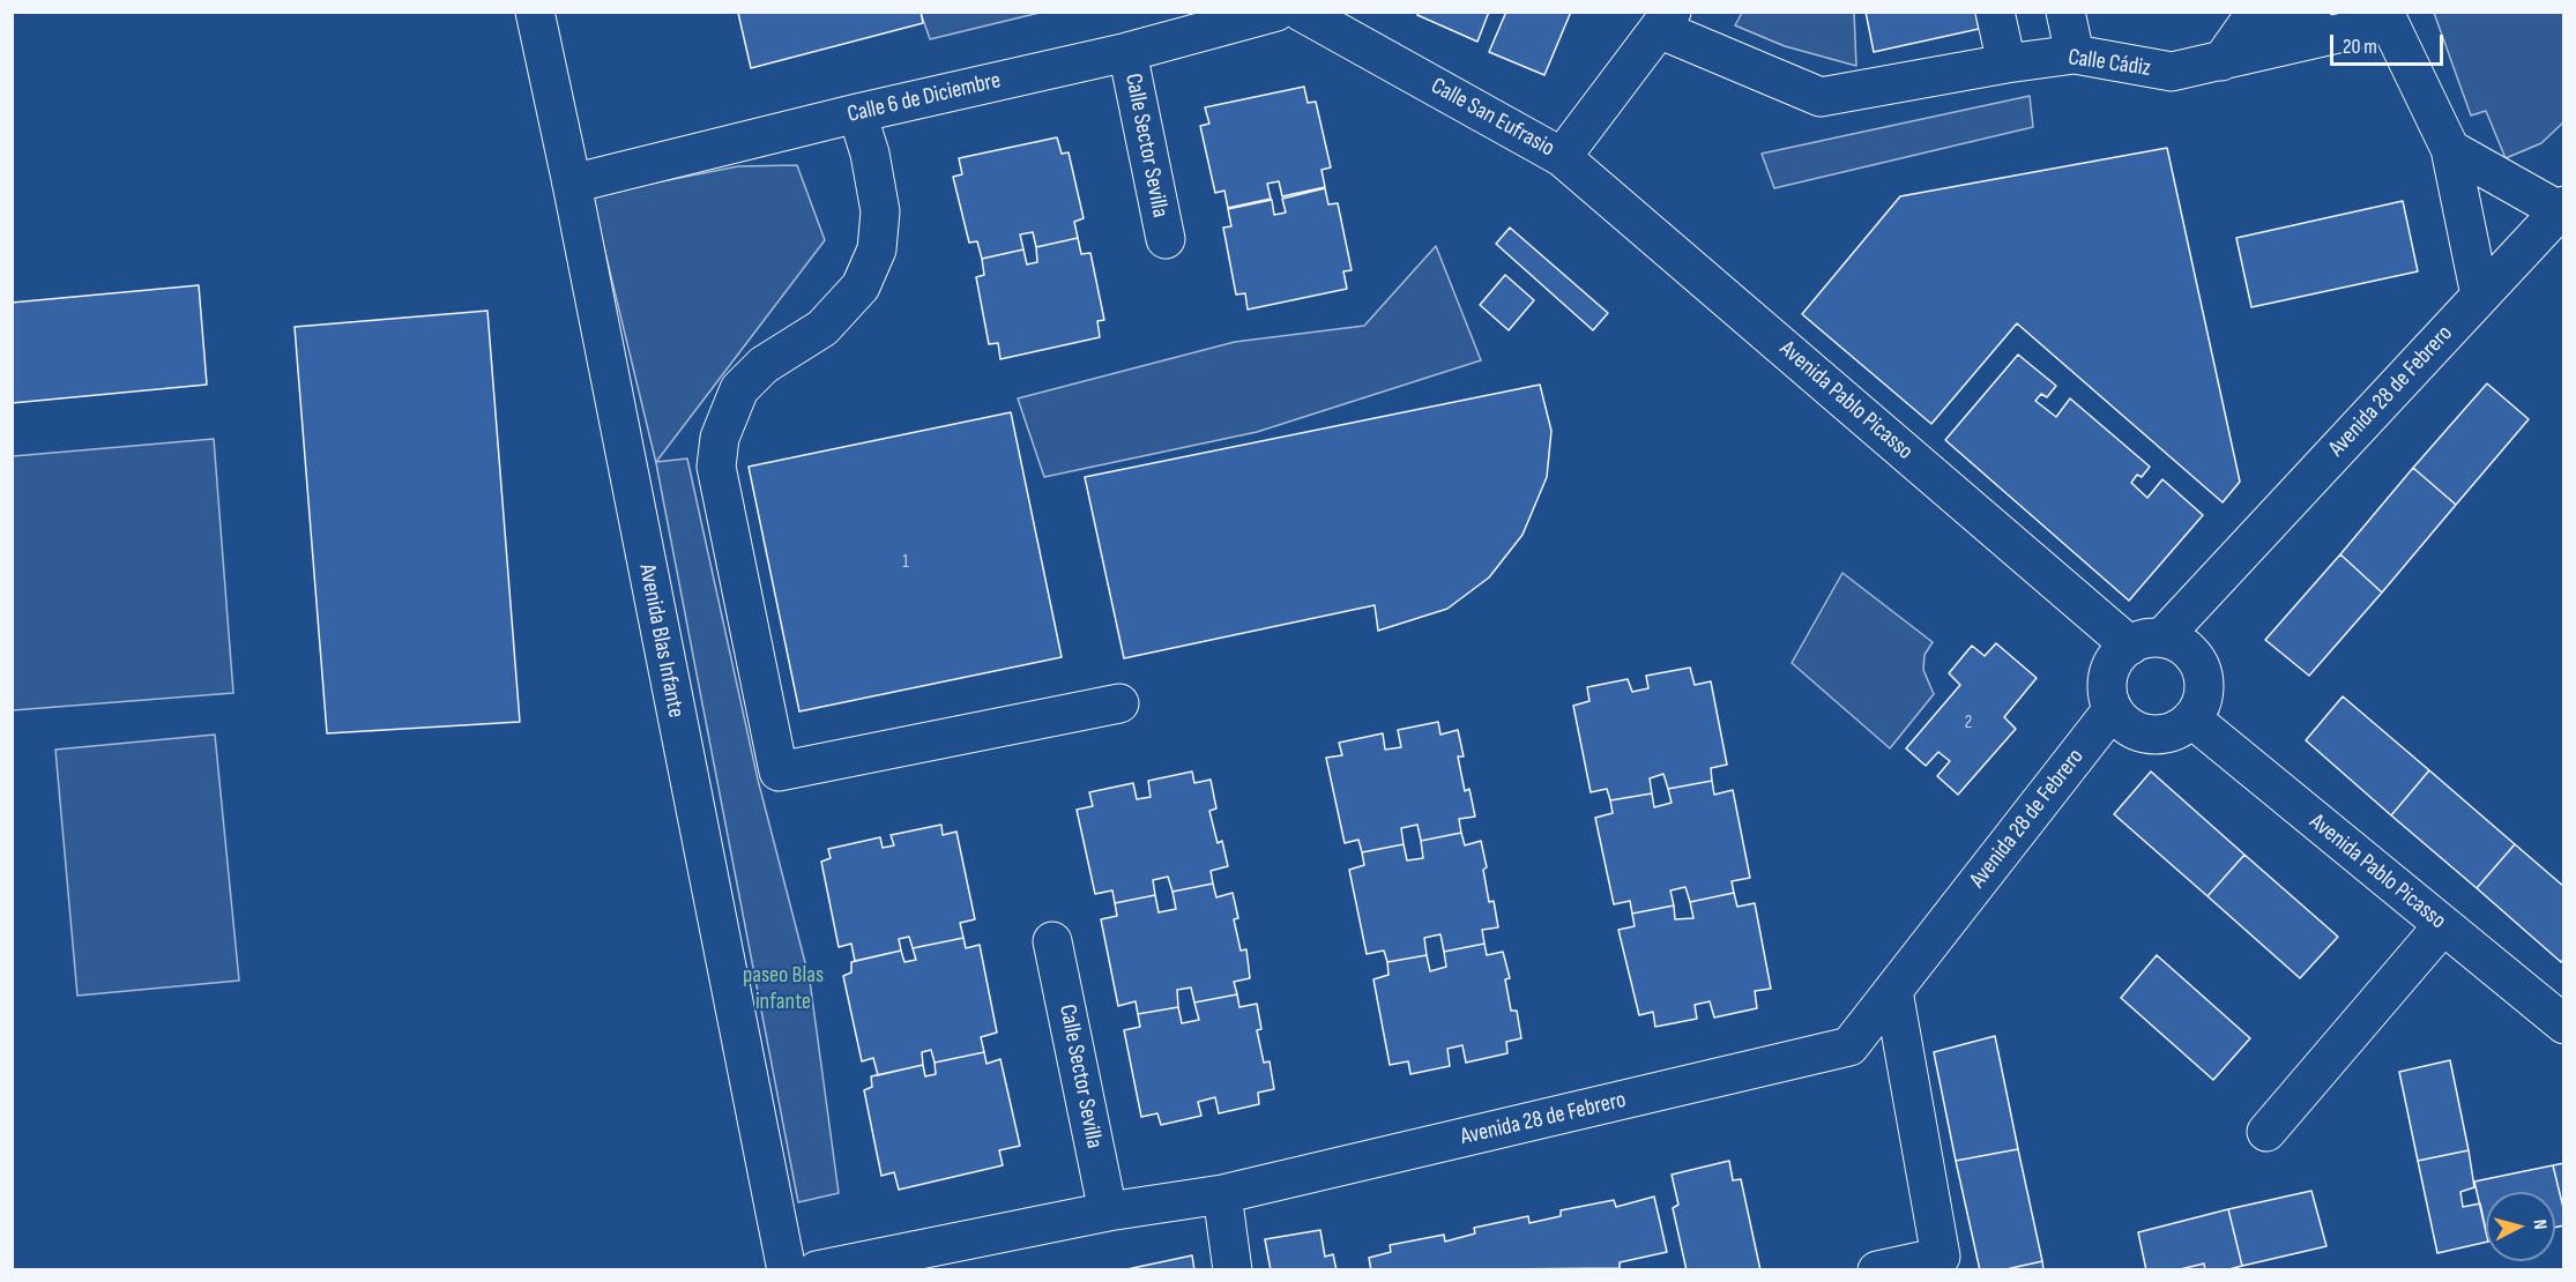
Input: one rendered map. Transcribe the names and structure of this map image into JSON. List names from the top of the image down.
{
  "streets": {
    "street": [
      "Calle Cádiz",
      "Calle 6 de Diciembre",
      "Calle San Eufrasio",
      "Calle Sector Sevilla",
      "Avenida 28 de Febrero",
      "Avenida Pablo Picasso",
      "Avenida Blas Infante"
    ]
  },
  "crossings": [
    ["Calle Cádiz", "Calle San Eufrasio"],
    ["Calle Cádiz", "Avenida 28 de Febrero"],
    ["Calle 6 de Diciembre", "Calle Sector Sevilla"],
    ["Calle 6 de Diciembre", "Avenida Blas Infante"],
    ["Calle San Eufrasio", "Avenida Pablo Picasso"],
    ["Calle Sector Sevilla", "Avenida 28 de Febrero"],
    ["Avenida 28 de Febrero", "Avenida Pablo Picasso"]
  ],
  "parks": ["paseo Blas infante"],
  "house_numbers": ["1", "2"],
  "scale_bar": "20 m",
  "north": "right"
}
